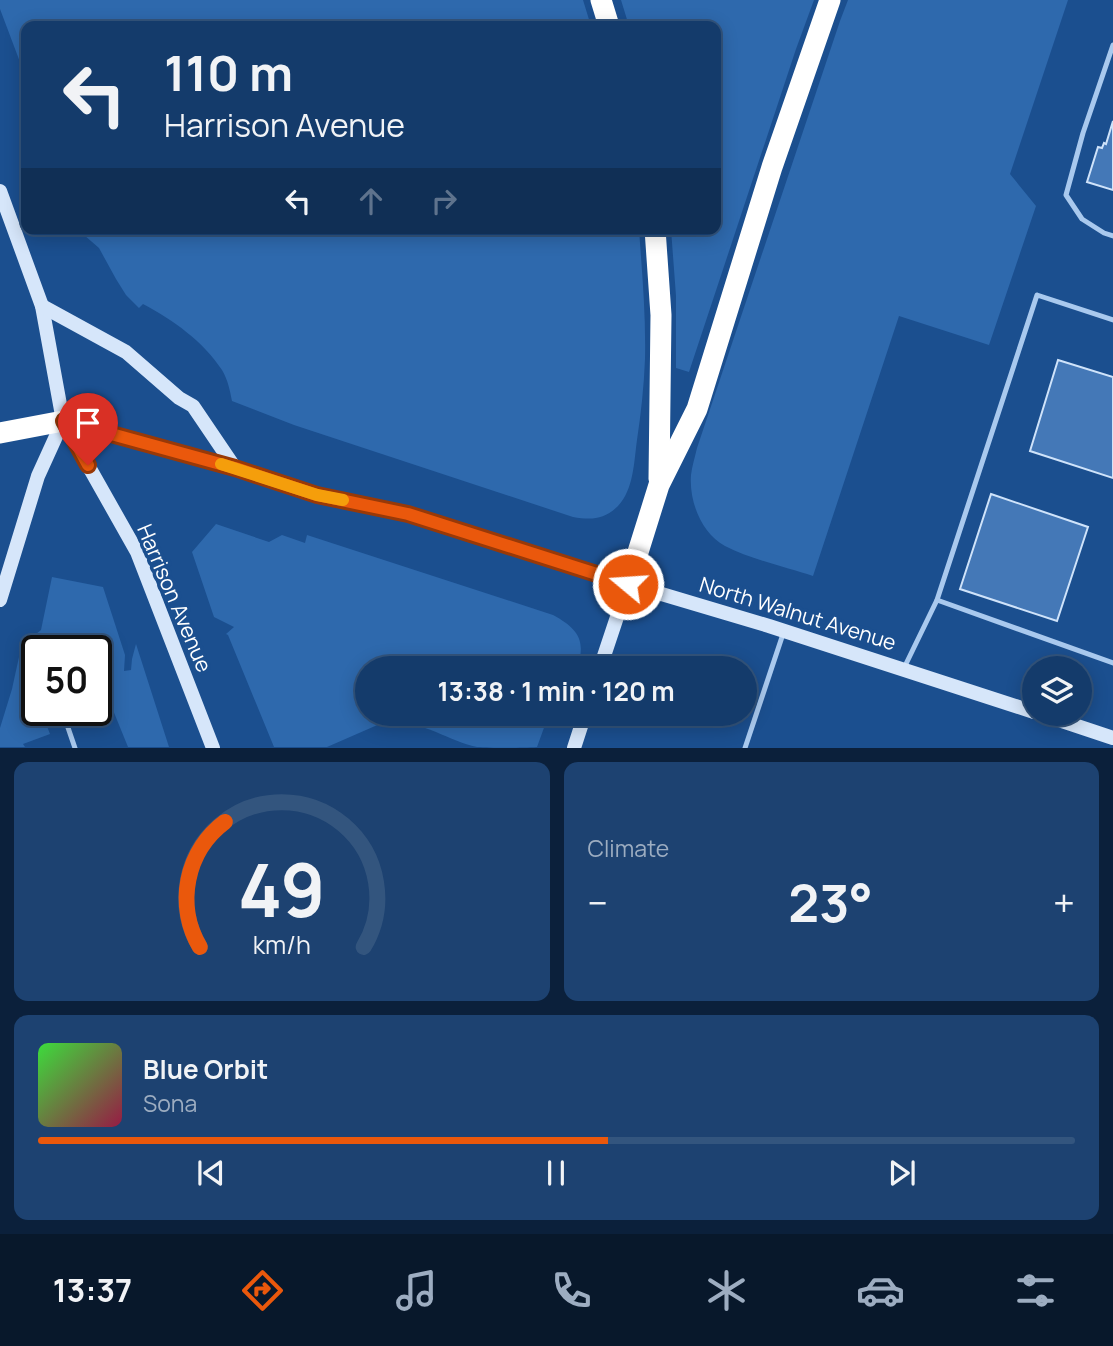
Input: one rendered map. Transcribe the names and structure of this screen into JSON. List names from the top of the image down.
{
  "streets": {
    "main road": ["Harrison Avenue", "North Walnut Avenue"]
  },
  "crossings": [
    ["Harrison Avenue", "North Walnut Avenue"]
  ],
  "page": {
    "turn": ["110 m", "Harrison Avenue"],
    "limit": "50",
    "trip": "13:38 · 1 min · 120 m",
    "tile": "Climate",
    "heat": ["−", "23°", "+"],
    "song": ["Blue Orbit", "Sona"],
    "tabs": "13:37",
    "gauge": ["49", "km/h"]
  }
}
